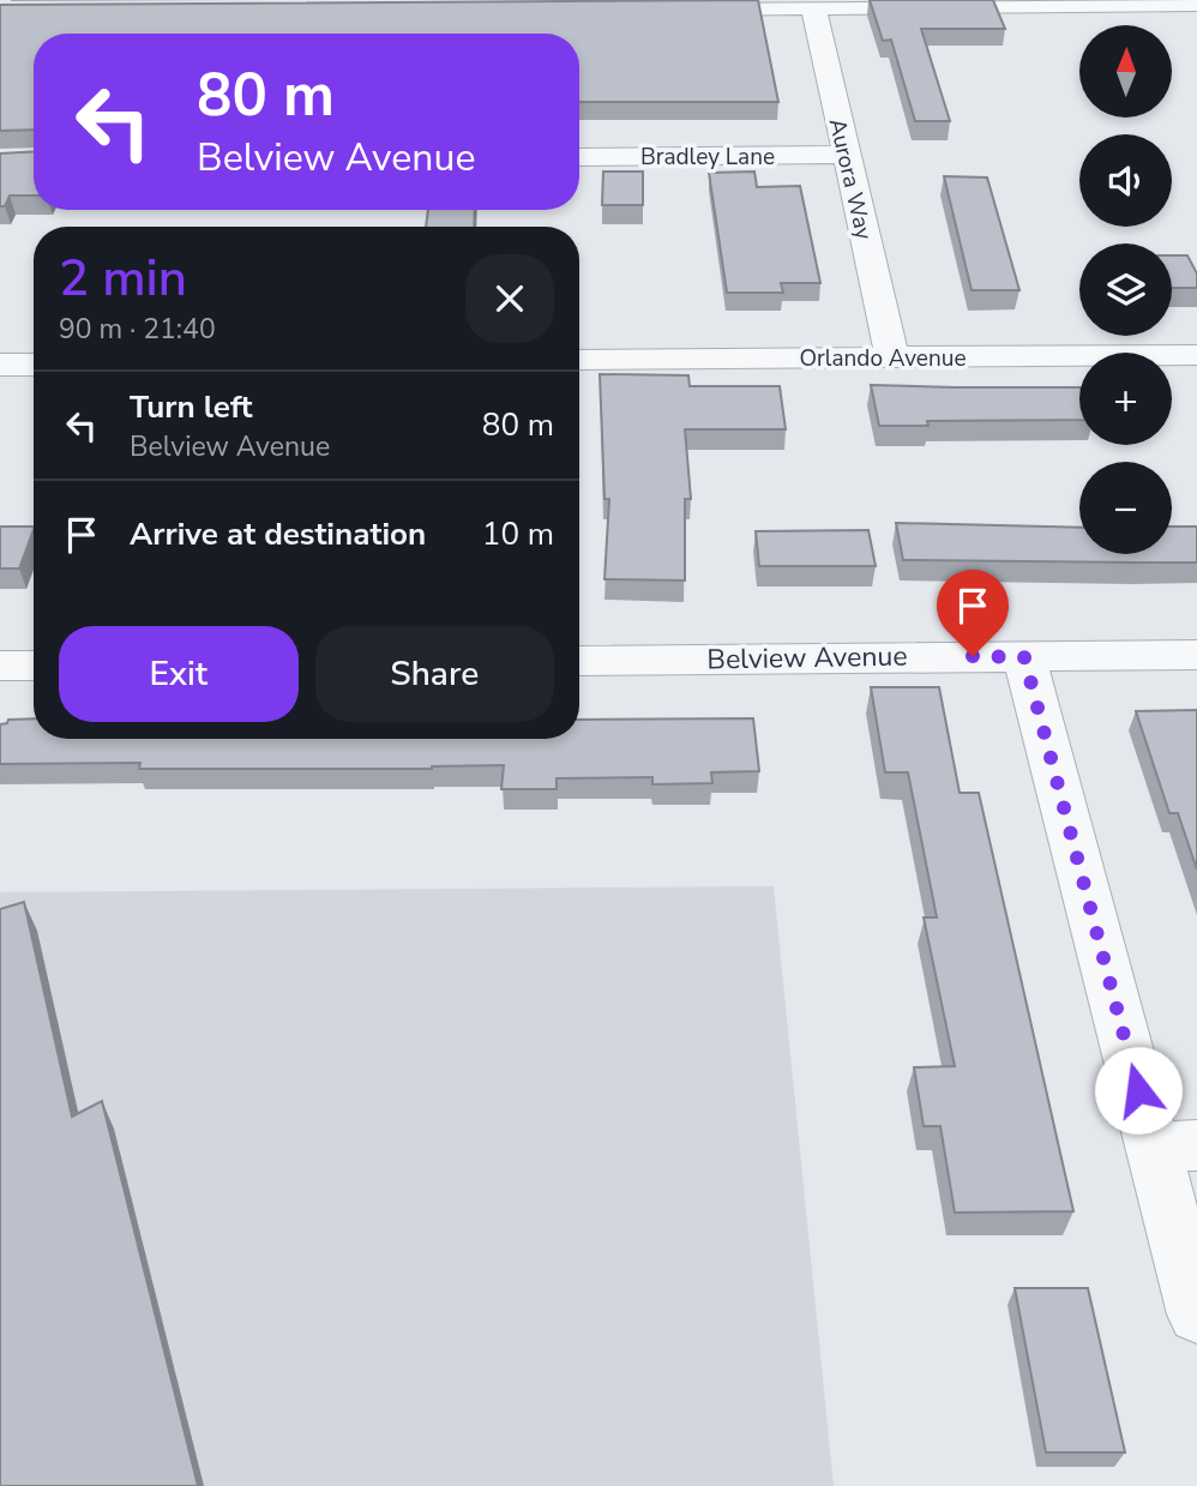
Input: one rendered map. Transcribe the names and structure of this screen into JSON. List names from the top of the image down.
{
  "streets": {
    "street": [
      "Bradley Lane",
      "Aurora Way",
      "Orlando Avenue",
      "Belview Avenue"
    ]
  },
  "crossings": [
    ["Bradley Lane", "Aurora Way"],
    ["Aurora Way", "Orlando Avenue"]
  ],
  "north": "top",
  "page": {
    "map_buttons": ["+", "−"],
    "turn": ["80 m", "Belview Avenue"],
    "heading": ["2 min", "90 m · 21:40"],
    "list": [
      {
        "name": "Turn left",
        "note": "Belview Avenue",
        "value": "80 m"
      },
      {
        "name": "Arrive at destination",
        "value": "10 m"
      }
    ],
    "buttons": ["Exit", "Share"]
  }
}
